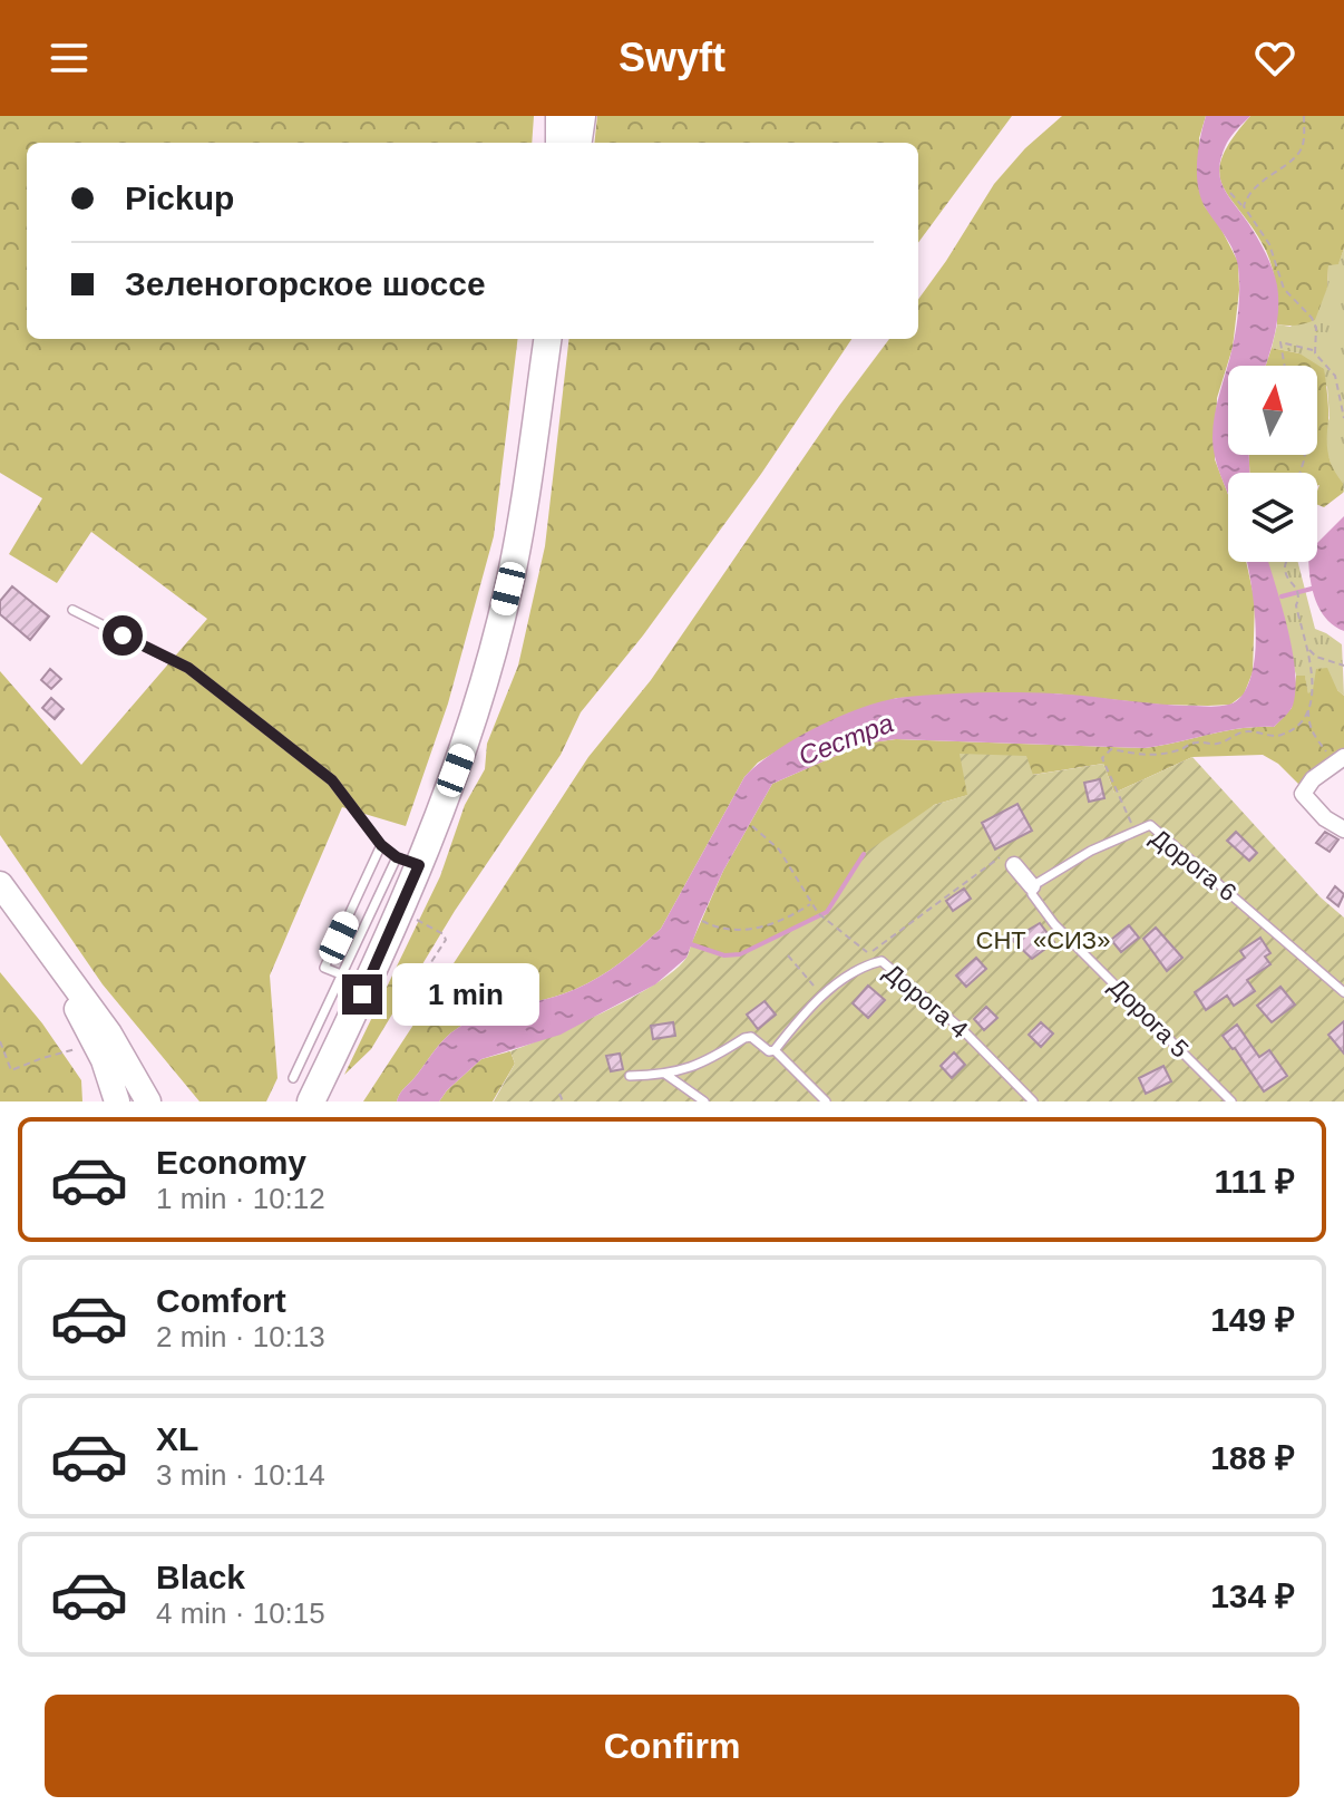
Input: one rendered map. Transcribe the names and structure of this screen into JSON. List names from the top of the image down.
{
  "streets": {
    "lane": ["Дорога 6", "Дорога 4", "Дорога 5"]
  },
  "crossings": [
    ["Дорога 6", "Дорога 5"]
  ],
  "water": ["Сестра"],
  "parks": ["СНТ «СИЗ»"],
  "north": "top",
  "page": {
    "header": "Swyft",
    "banner": ["Pickup", "Зеленогорское шоссе"],
    "bubble": "1 min",
    "list": [
      {
        "name": "Economy",
        "note": "1 min · 10:12",
        "value": "111 ₽"
      },
      {
        "name": "Comfort",
        "note": "2 min · 10:13",
        "value": "149 ₽"
      },
      {
        "name": "XL",
        "note": "3 min · 10:14",
        "value": "188 ₽"
      },
      {
        "name": "Black",
        "note": "4 min · 10:15",
        "value": "134 ₽"
      }
    ],
    "buttons": "Confirm"
  }
}
